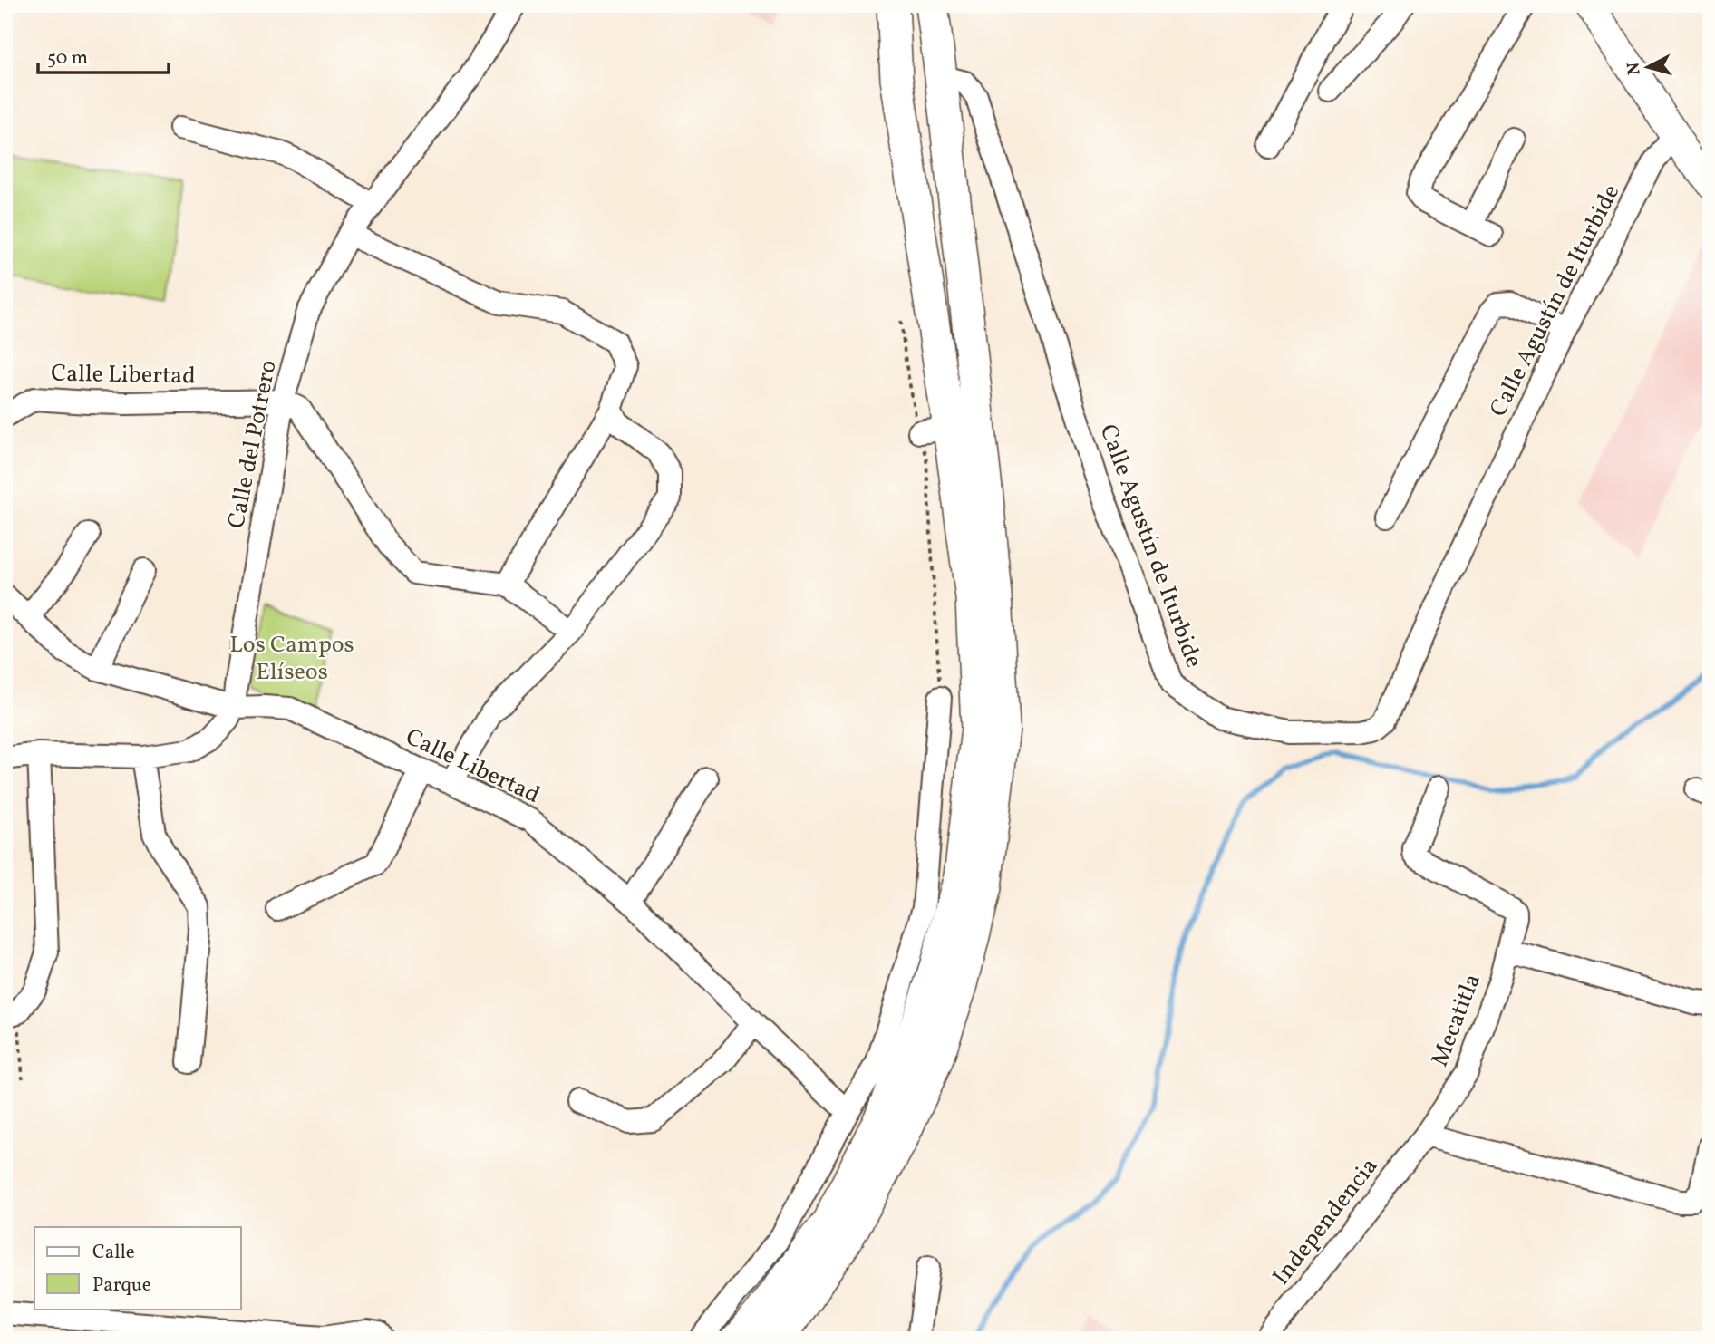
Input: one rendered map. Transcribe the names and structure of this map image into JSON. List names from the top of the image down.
{
  "streets": {
    "street": [
      "Calle Agustín de Iturbide",
      "Calle Libertad",
      "Calle del Potrero",
      "Mecatitla",
      "Independencia"
    ]
  },
  "crossings": [
    ["Calle Libertad", "Calle del Potrero"],
    ["Mecatitla", "Independencia"]
  ],
  "parks": ["Los Campos Elíseos"],
  "legend": ["Calle", "Parque"],
  "scale_bar": "50 m",
  "north": "left"
}
